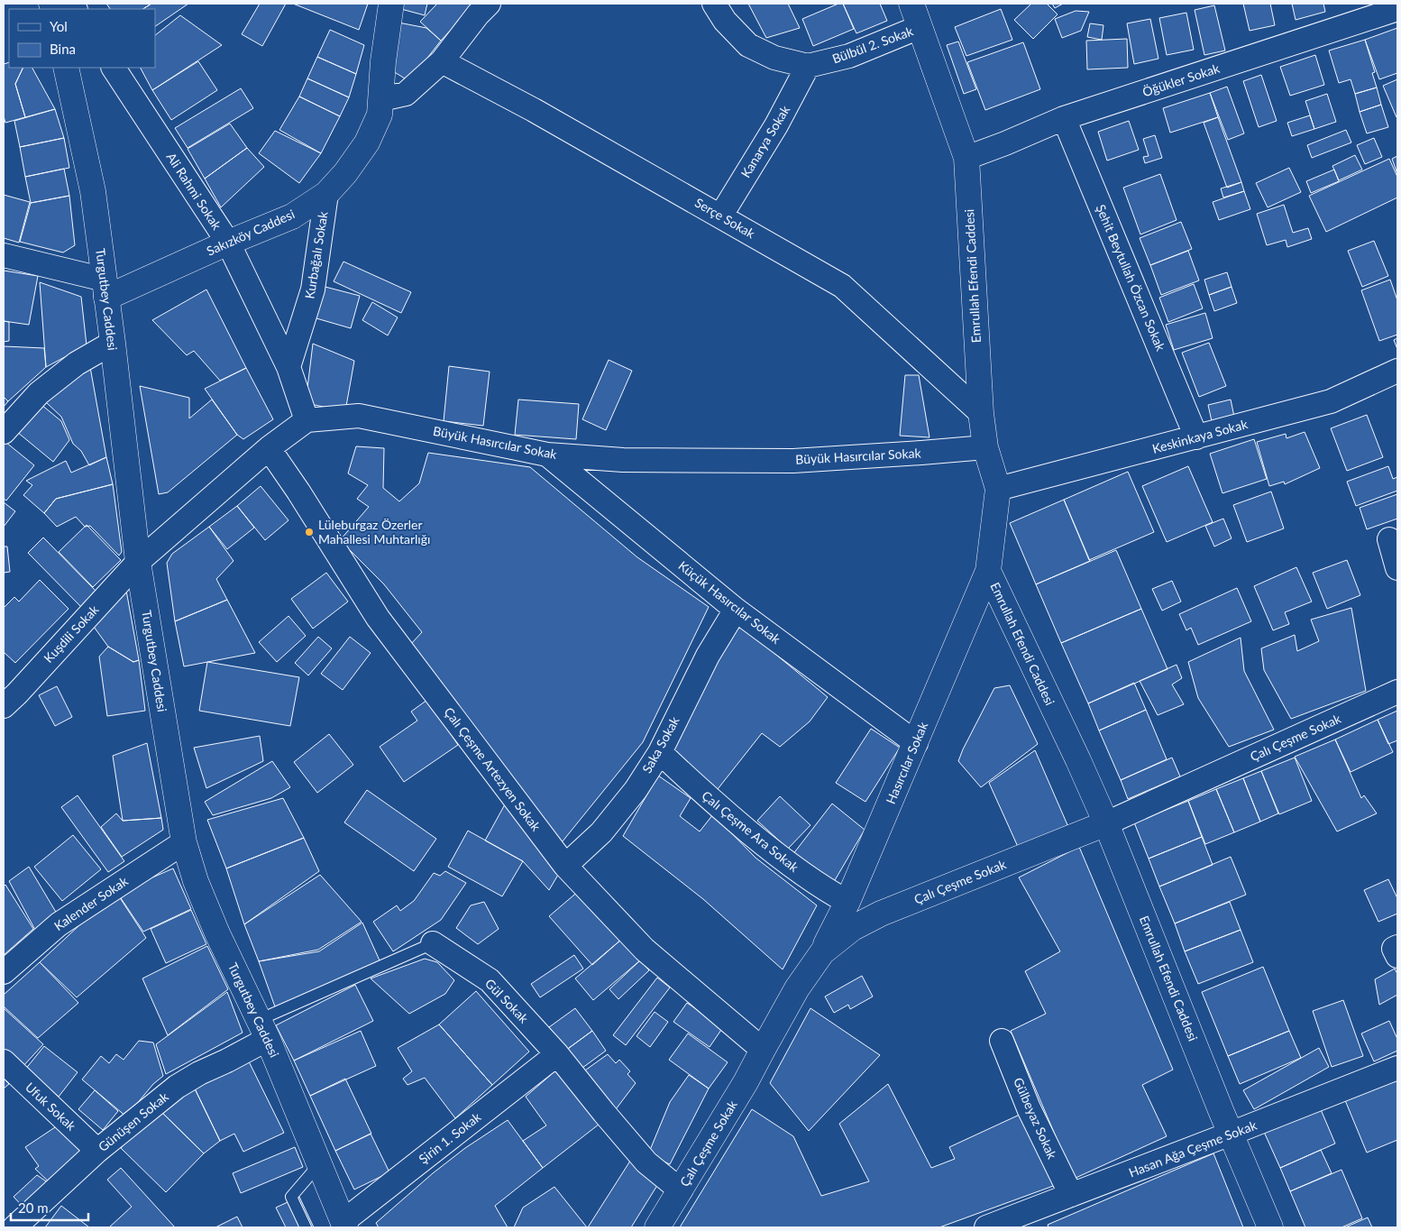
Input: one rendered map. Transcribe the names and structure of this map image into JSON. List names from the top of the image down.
{
  "streets": {
    "main road": [
      "Sakızköy Caddesi",
      "Emrullah Efendi Caddesi",
      "Turgutbey Caddesi",
      "Çalı Çeşme Sokak",
      "Hasırcılar Sokak"
    ],
    "street": [
      "Bülbül 2. Sokak",
      "Öğükler Sokak",
      "Kanarya Sokak",
      "Ali Rahmi Sokak",
      "Serçe Sokak",
      "Kurbağalı Sokak",
      "Şehit Beytullah Özcan Sokak",
      "Keskinkaya Sokak",
      "Büyük Hasırcılar Sokak",
      "Küçük Hasırcılar Sokak",
      "Kuşdili Sokak",
      "Saka Sokak",
      "Çalı Çeşme Artezyen Sokak",
      "Çalı Çeşme Ara Sokak",
      "Kalender Sokak",
      "Gül Sokak",
      "Ufuk Sokak",
      "Gülbeyaz Sokak",
      "Günüşen Sokak",
      "Şirin 1. Sokak",
      "Hasan Ağa Çeşme Sokak"
    ]
  },
  "crossings": [
    ["Bülbül 2. Sokak", "Kanarya Sokak"],
    ["Bülbül 2. Sokak", "Emrullah Efendi Caddesi"],
    ["Öğükler Sokak", "Emrullah Efendi Caddesi"],
    ["Öğükler Sokak", "Şehit Beytullah Özcan Sokak"],
    ["Kanarya Sokak", "Serçe Sokak"],
    ["Ali Rahmi Sokak", "Sakızköy Caddesi"],
    ["Ali Rahmi Sokak", "Kurbağalı Sokak"],
    ["Ali Rahmi Sokak", "Büyük Hasırcılar Sokak"],
    ["Serçe Sokak", "Emrullah Efendi Caddesi"],
    ["Sakızköy Caddesi", "Kurbağalı Sokak"],
    ["Sakızköy Caddesi", "Turgutbey Caddesi"],
    ["Emrullah Efendi Caddesi", "Keskinkaya Sokak"],
    ["Emrullah Efendi Caddesi", "Büyük Hasırcılar Sokak"],
    ["Emrullah Efendi Caddesi", "Çalı Çeşme Sokak"],
    ["Emrullah Efendi Caddesi", "Hasırcılar Sokak"],
    ["Emrullah Efendi Caddesi", "Hasan Ağa Çeşme Sokak"],
    ["Şehit Beytullah Özcan Sokak", "Keskinkaya Sokak"],
    ["Turgutbey Caddesi", "Kuşdili Sokak"],
    ["Turgutbey Caddesi", "Kalender Sokak"],
    ["Turgutbey Caddesi", "Gül Sokak"],
    ["Turgutbey Caddesi", "Günüşen Sokak"],
    ["Turgutbey Caddesi", "Şirin 1. Sokak"],
    ["Büyük Hasırcılar Sokak", "Küçük Hasırcılar Sokak"],
    ["Küçük Hasırcılar Sokak", "Saka Sokak"],
    ["Küçük Hasırcılar Sokak", "Hasırcılar Sokak"],
    ["Çalı Çeşme Sokak", "Hasırcılar Sokak"],
    ["Çalı Çeşme Sokak", "Çalı Çeşme Artezyen Sokak"],
    ["Çalı Çeşme Sokak", "Gül Sokak"],
    ["Saka Sokak", "Çalı Çeşme Artezyen Sokak"],
    ["Saka Sokak", "Çalı Çeşme Ara Sokak"],
    ["Hasırcılar Sokak", "Çalı Çeşme Ara Sokak"],
    ["Gül Sokak", "Günüşen Sokak"],
    ["Gül Sokak", "Şirin 1. Sokak"],
    ["Ufuk Sokak", "Günüşen Sokak"],
    ["Gülbeyaz Sokak", "Hasan Ağa Çeşme Sokak"]
  ],
  "places": ["Lüleburgaz Özerler Mahallesi Muhtarlığı"],
  "legend": ["Yol", "Bina"],
  "scale_bar": "20 m"
}
